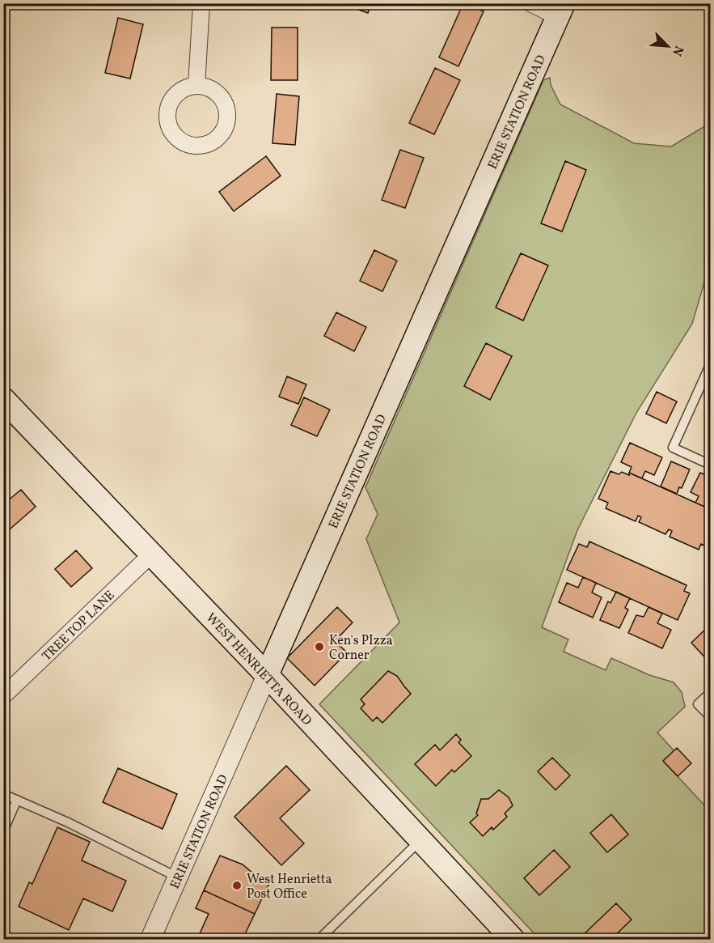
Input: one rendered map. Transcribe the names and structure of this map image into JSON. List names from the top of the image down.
{
  "streets": {
    "main road": ["ERIE STATION ROAD", "WEST HENRIETTA ROAD"],
    "street": ["TREE TOP LANE"]
  },
  "crossings": [
    ["ERIE STATION ROAD", "WEST HENRIETTA ROAD"],
    ["TREE TOP LANE", "WEST HENRIETTA ROAD"]
  ],
  "places": ["Ken's PIzza Corner", "West Henrietta Post Office"],
  "north": "bottom right"
}
